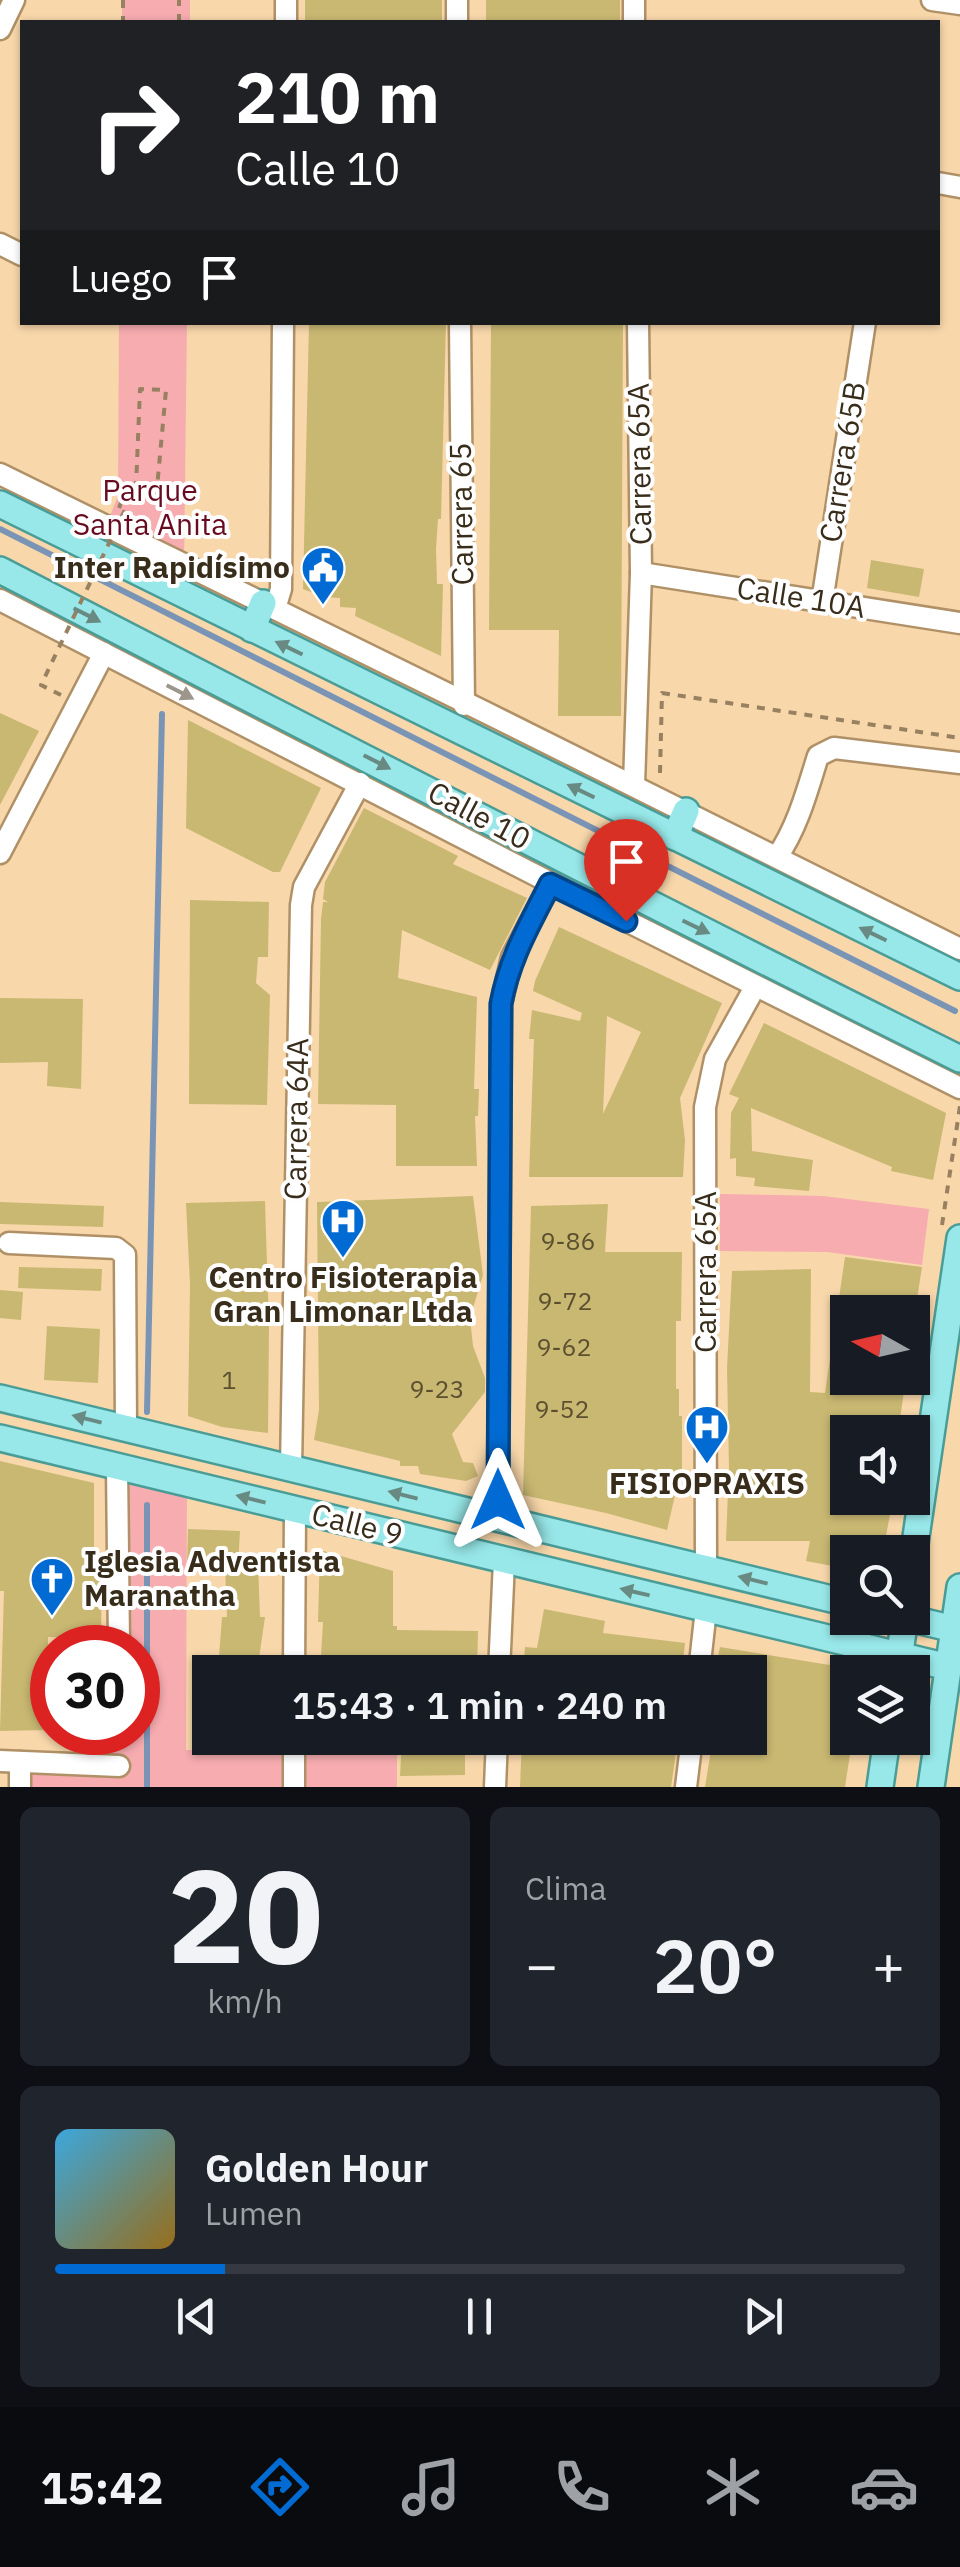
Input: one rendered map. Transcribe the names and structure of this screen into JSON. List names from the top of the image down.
{
  "streets": {
    "main road": ["Calle 10", "Calle 9"],
    "street": [
      "Carrera 65B",
      "Carrera 65A",
      "Carrera 65",
      "Calle 10A",
      "Carrera 64A"
    ]
  },
  "crossings": [
    ["Carrera 65B", "Calle 10A"],
    ["Carrera 65A", "Calle 10A"],
    ["Carrera 65A", "Calle 10"],
    ["Carrera 65A", "Calle 9"],
    ["Calle 10", "Carrera 64A"],
    ["Carrera 64A", "Calle 9"]
  ],
  "parks": ["Parque Santa Anita"],
  "places": {
    "public building": ["Inter Rapidísimo"],
    "hospital": ["Centro Fisioterapia Gran Limonar Ltda", "FISIOPRAXIS"],
    "church": ["Iglesia Adventista Maranatha"]
  },
  "house_numbers": [
    "9-86",
    "9-72",
    "9-62",
    "1",
    "9-23",
    "9-52"
  ],
  "north": "left",
  "page": {
    "turn": ["210 m", "Calle 10"],
    "then": "Luego",
    "limit": "30",
    "trip": "15:43 · 1 min · 240 m",
    "tile": [
      ["20", "km/h"],
      "Clima"
    ],
    "heat": ["−", "20°", "+"],
    "song": ["Golden Hour", "Lumen"],
    "tabs": "15:42"
  }
}
